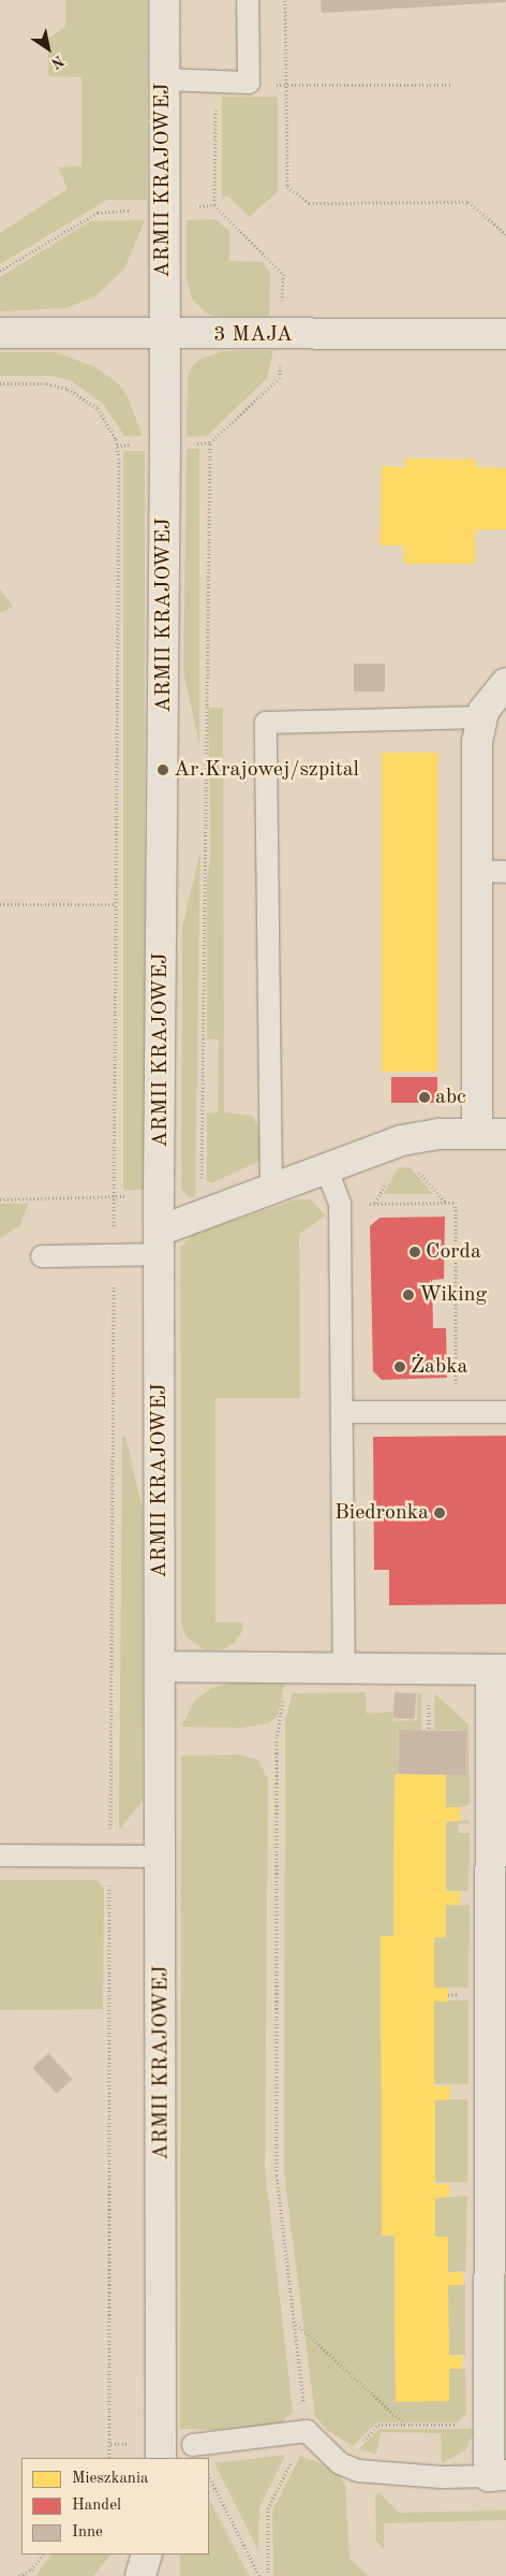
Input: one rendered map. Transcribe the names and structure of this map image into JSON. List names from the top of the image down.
{
  "streets": {
    "street": ["ARMII KRAJOWEJ", "3 MAJA"]
  },
  "crossings": [
    ["ARMII KRAJOWEJ", "3 MAJA"]
  ],
  "places": [
    "Ar.Krajowej/szpital",
    "abc",
    "Corda",
    "Wiking",
    "Żabka",
    "Biedronka"
  ],
  "legend": ["Mieszkania", "Handel", "Inne"],
  "north": "bottom right"
}
